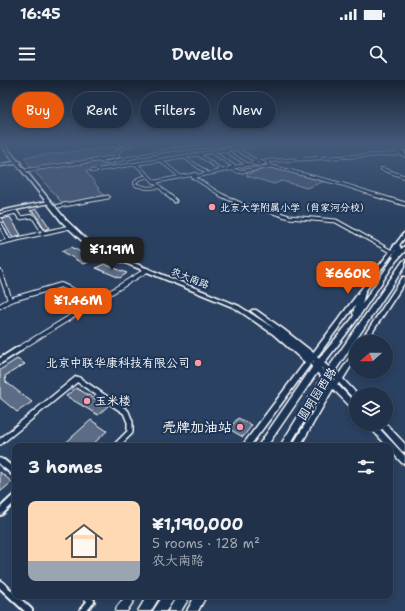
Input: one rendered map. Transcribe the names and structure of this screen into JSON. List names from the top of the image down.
{
  "streets": {
    "main road": ["农大南路", "圆明园西路"]
  },
  "crossings": [
    ["农大南路", "圆明园西路"]
  ],
  "places": [
    "北京大学附属小学（肖家河分校）",
    "北京中联华康科技有限公司",
    "玉米楼",
    "壳牌加油站"
  ],
  "north": "left",
  "page": {
    "status": "16:45",
    "header": "Dwello",
    "chip": [
      "Buy",
      "Rent",
      "Filters",
      "New"
    ],
    "price": ["¥1.19M", "¥660K", "¥1.46M"],
    "heading": "3 homes",
    "list": [
      {
        "name": "¥1,190,000",
        "note": "5 rooms · 128 m² · 农大南路"
      }
    ]
  }
}
